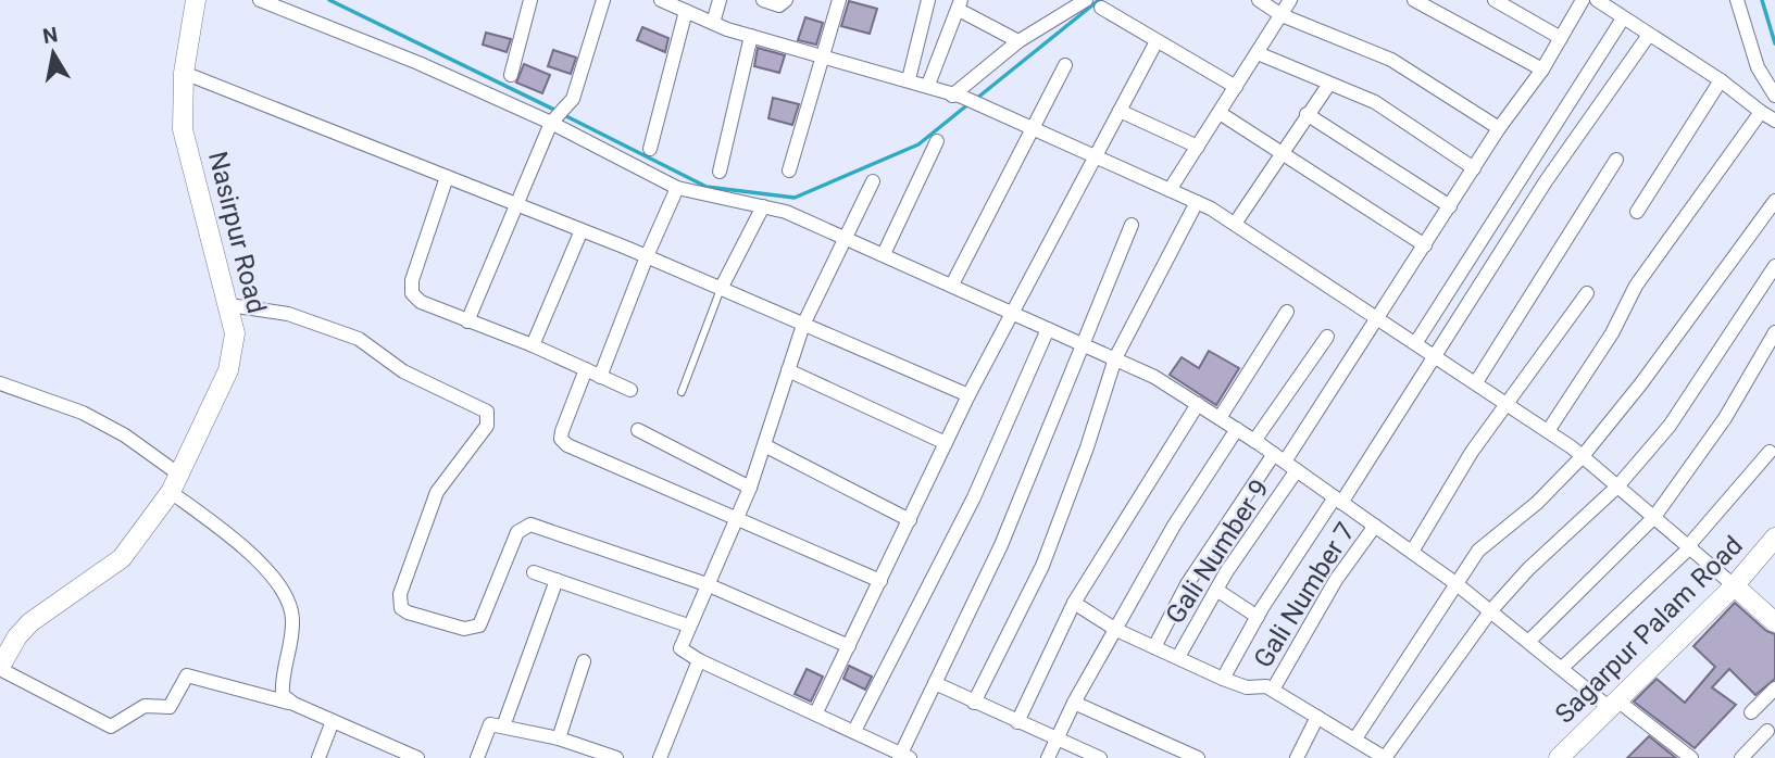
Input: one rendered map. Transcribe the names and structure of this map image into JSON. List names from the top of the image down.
{
  "streets": {
    "street": [
      "Nasirpur Road",
      "Gali Number 9",
      "Gali Number 7",
      "Sagarpur Palam Road"
    ]
  },
  "north": "top"
}
